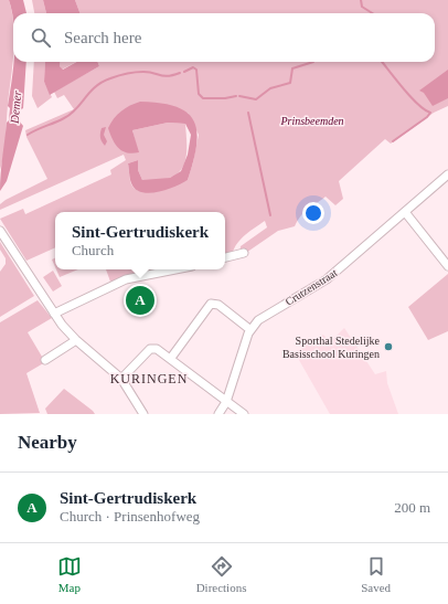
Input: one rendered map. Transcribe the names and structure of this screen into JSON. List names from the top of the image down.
{
  "streets": {
    "street": ["Crutzenstraat"]
  },
  "districts": ["KURINGEN"],
  "water": ["Demer"],
  "parks": ["Prinsbeemden"],
  "places": ["Sporthal Stedelijke Basisschool Kuringen"],
  "page": {
    "search": "Search here",
    "popup": ["Sint-Gertrudiskerk", "Church"],
    "pins": "A",
    "heading": "Nearby",
    "list": [
      {
        "mark": "A",
        "name": "Sint-Gertrudiskerk",
        "note": "Church · Prinsenhofweg",
        "value": "200 m"
      }
    ],
    "nav": ["Map", "Directions", "Saved"]
  }
}
